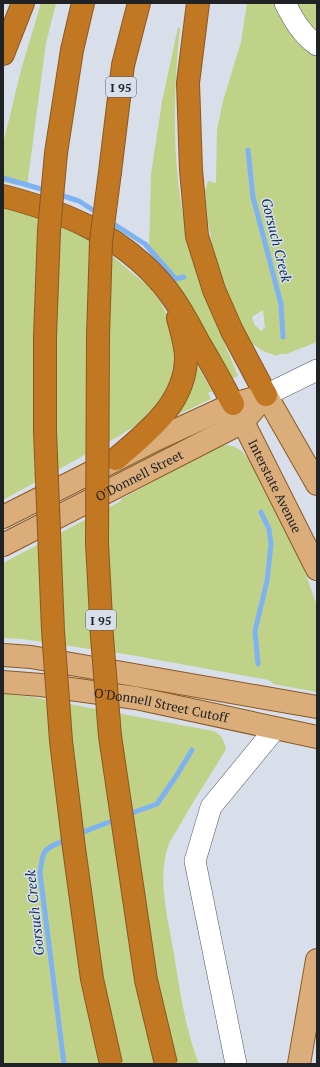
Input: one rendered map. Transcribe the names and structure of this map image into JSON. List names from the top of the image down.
{
  "streets": {
    "highway": ["I 95"],
    "main road": ["O'Donnell Street", "Interstate Avenue", "O'Donnell Street Cutoff"]
  },
  "crossings": [
    ["O'Donnell Street", "Interstate Avenue"]
  ],
  "water": ["Gorsuch Creek"]
}
